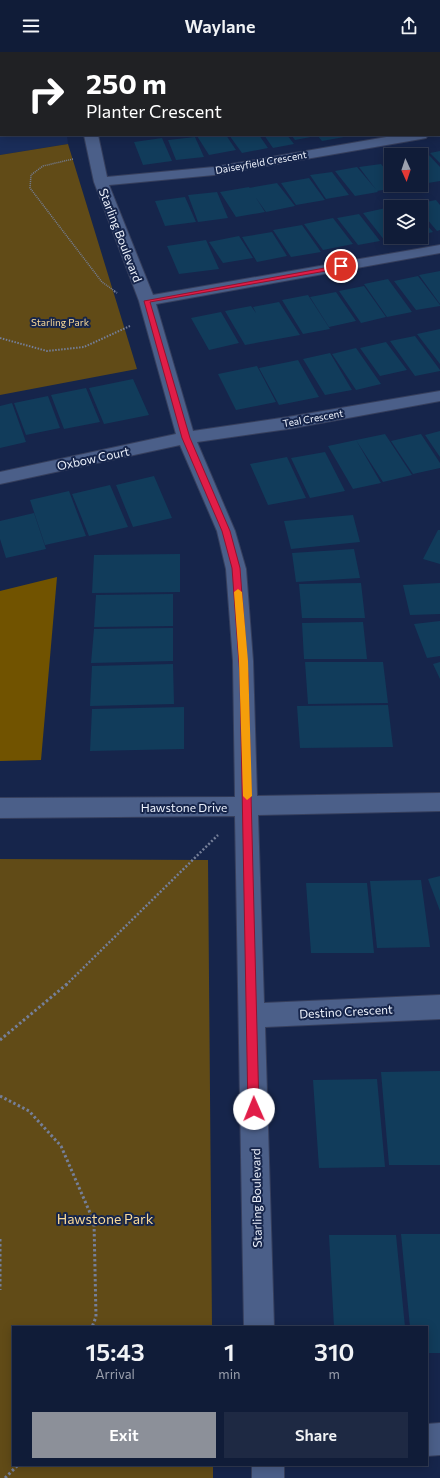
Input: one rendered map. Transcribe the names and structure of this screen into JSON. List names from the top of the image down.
{
  "streets": {
    "street": [
      "Daiseyfield Crescent",
      "Starling Boulevard",
      "Teal Crescent",
      "Oxbow Court",
      "Hawstone Drive",
      "Destino Crescent"
    ]
  },
  "crossings": [
    ["Daiseyfield Crescent", "Starling Boulevard"],
    ["Starling Boulevard", "Teal Crescent"],
    ["Starling Boulevard", "Oxbow Court"],
    ["Starling Boulevard", "Hawstone Drive"],
    ["Starling Boulevard", "Destino Crescent"],
    ["Teal Crescent", "Oxbow Court"]
  ],
  "parks": ["Starling Park", "Hawstone Park"],
  "north": "bottom",
  "page": {
    "header": "Waylane",
    "turn": ["250 m", "Planter Crescent"],
    "eta": [
      "15:43",
      "Arrival",
      "1",
      "min",
      "310",
      "m"
    ],
    "buttons": ["Exit", "Share"]
  }
}
